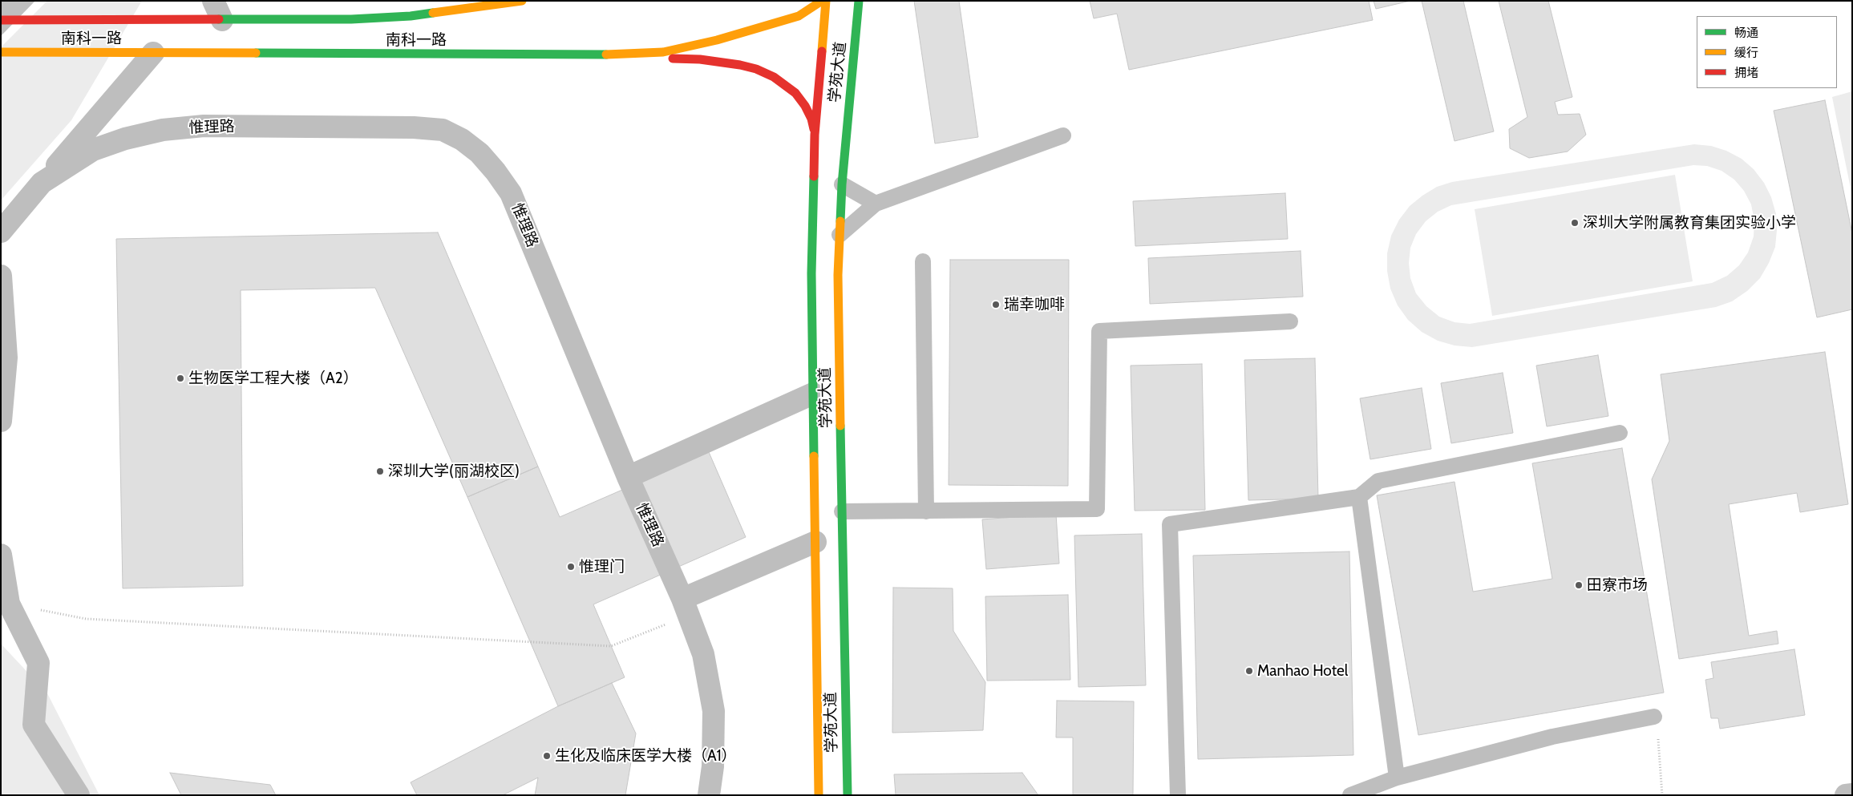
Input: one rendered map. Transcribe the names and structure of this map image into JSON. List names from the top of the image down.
{
  "streets": {
    "main road": ["南科一路", "学苑大道"],
    "street": ["惟理路"]
  },
  "places": [
    "深圳大学附属教育集团实验小学",
    "瑞幸咖啡",
    "生物医学工程大楼（A2）",
    "深圳大学(丽湖校区)",
    "惟理门",
    "田寮市场",
    "Manhao Hotel",
    "生化及临床医学大楼（A1）"
  ],
  "legend": ["畅通", "缓行", "拥堵"]
}
